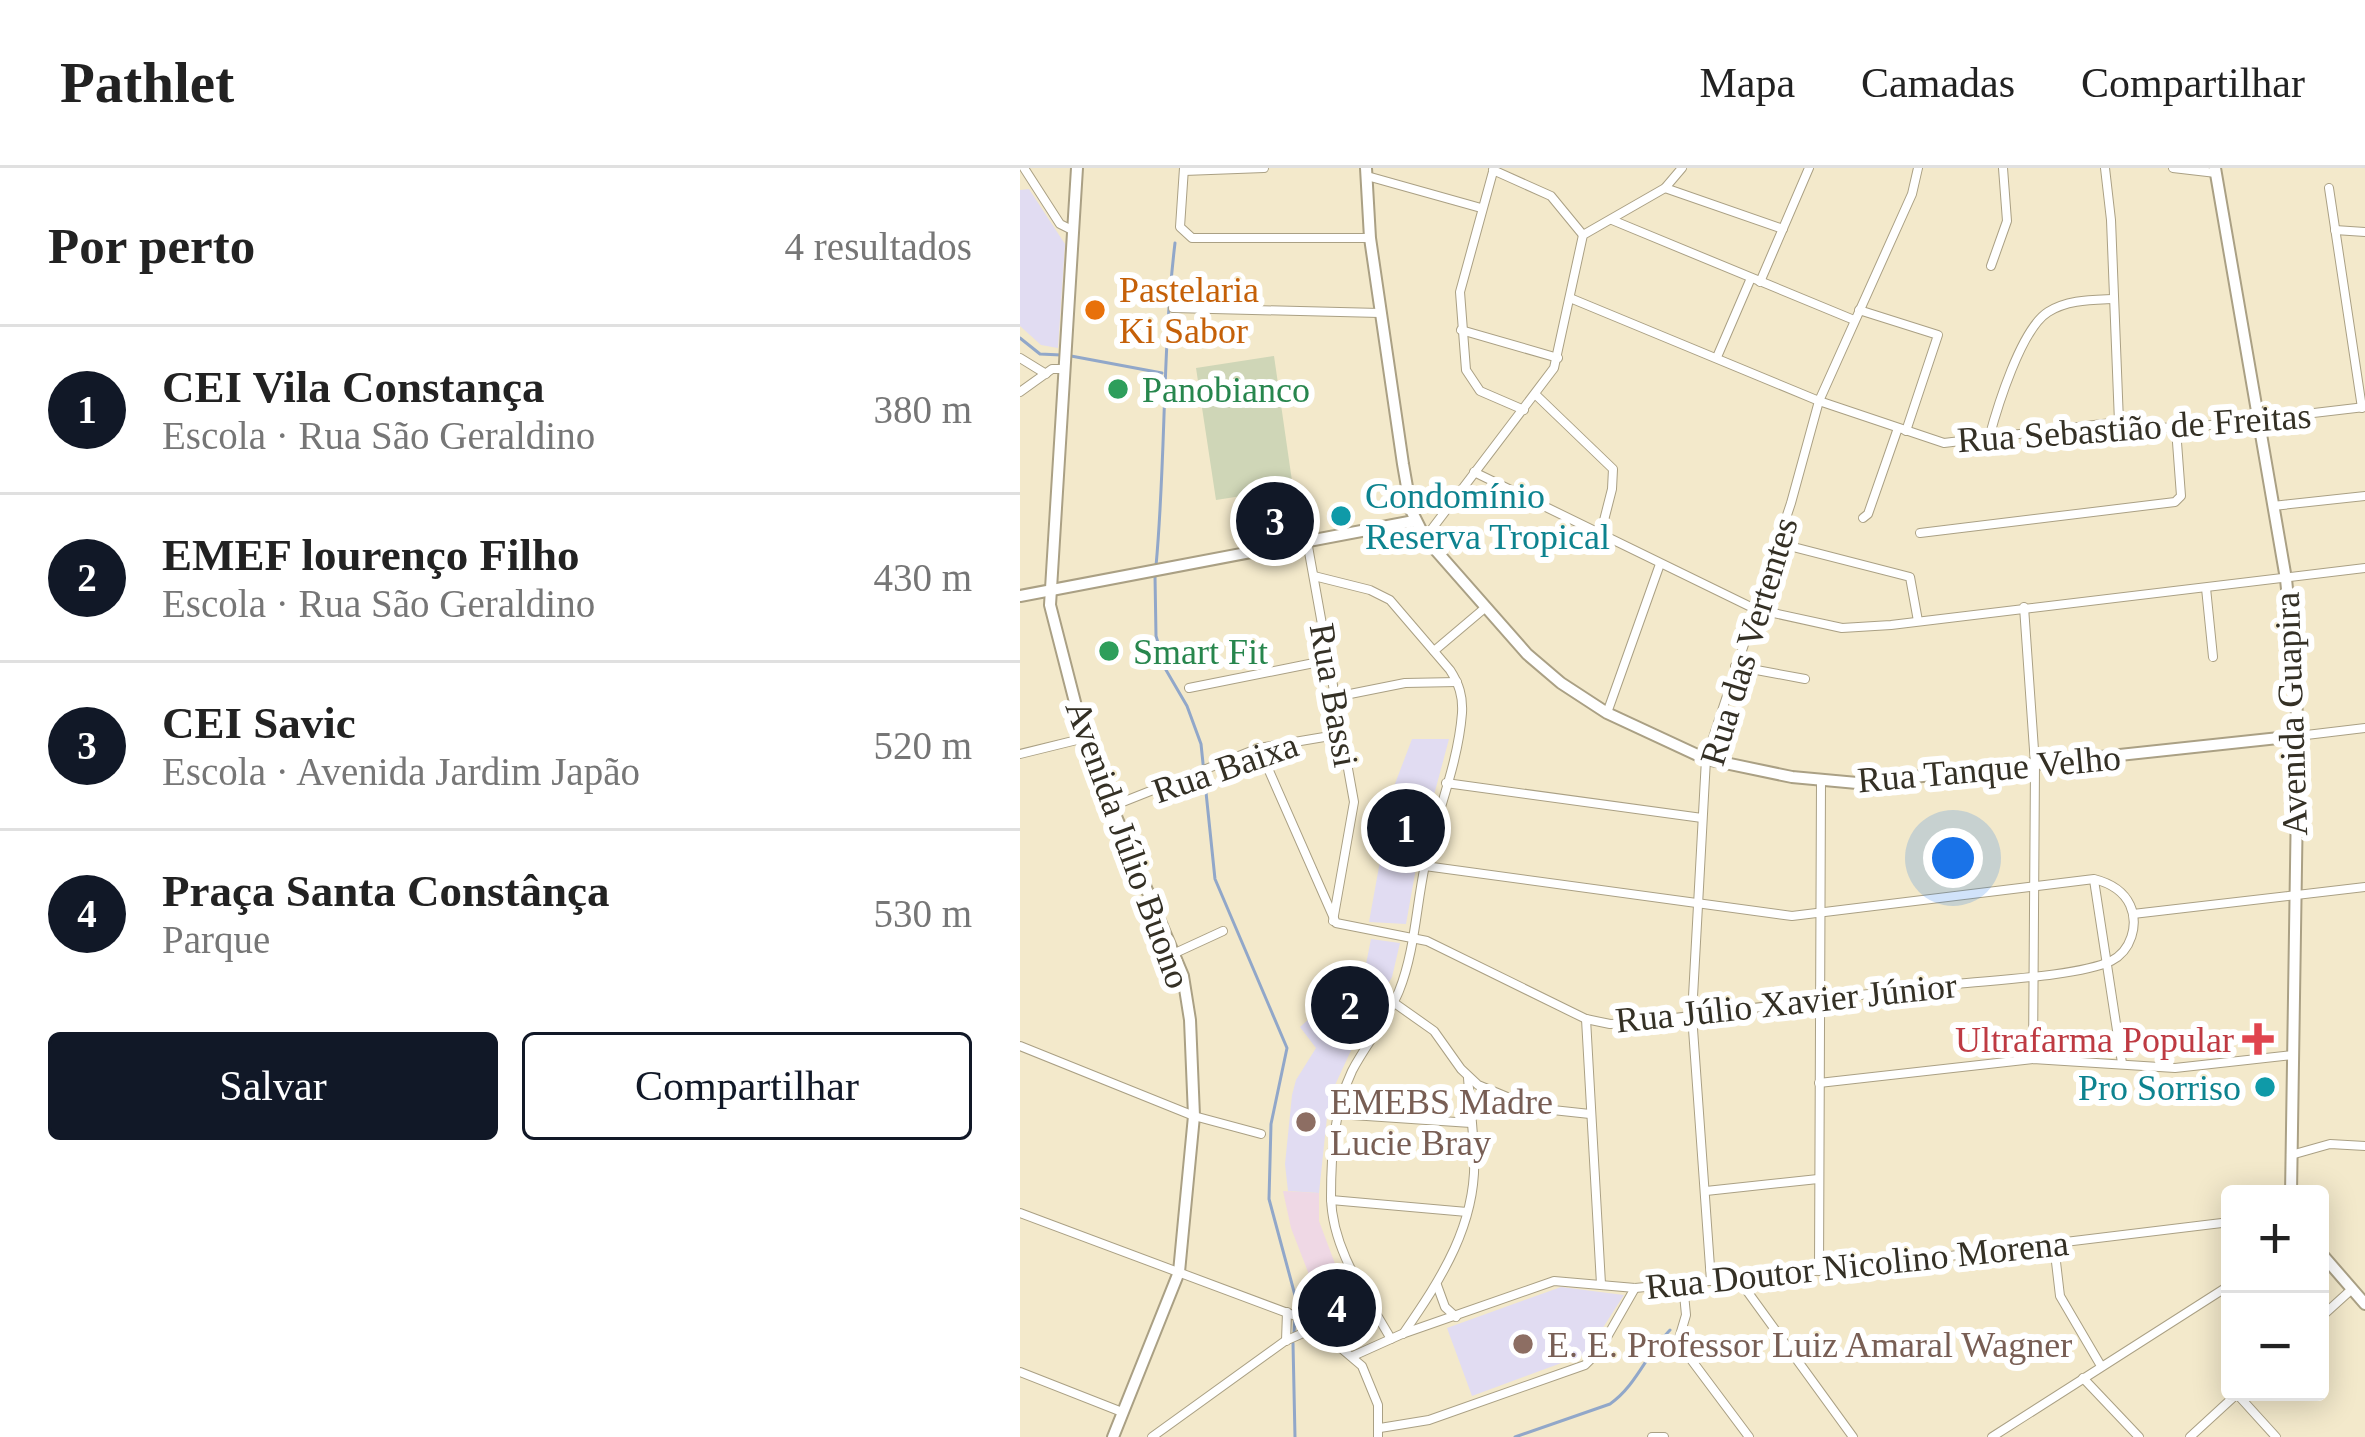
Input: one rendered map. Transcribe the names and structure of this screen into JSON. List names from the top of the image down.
{
  "streets": {
    "street": [
      "Rua Sebastião de Freitas",
      "Rua das Vertentes",
      "Rua Bassi",
      "Avenida Guapira",
      "Rua Baixa",
      "Rua Tanque Velho",
      "Avenida Júlio Buono",
      "Rua Júlio Xavier Júnior",
      "Rua Doutor Nicolino Morena"
    ]
  },
  "crossings": [
    ["Rua Sebastião de Freitas", "Rua das Vertentes"],
    ["Rua Sebastião de Freitas", "Avenida Guapira"],
    ["Rua das Vertentes", "Rua Tanque Velho"],
    ["Rua das Vertentes", "Rua Júlio Xavier Júnior"],
    ["Rua das Vertentes", "Rua Doutor Nicolino Morena"],
    ["Rua Bassi", "Rua Baixa"],
    ["Rua Bassi", "Rua Júlio Xavier Júnior"],
    ["Avenida Guapira", "Rua Tanque Velho"],
    ["Rua Baixa", "Avenida Júlio Buono"]
  ],
  "places": {
    "other": [
      "Pastelaria Ki Sabor",
      "Panobianco",
      "Condomínio Reserva Tropical",
      "Smart Fit",
      "Pro Sorriso",
      "EMEBS Madre Lucie Bray",
      "E. E. Professor Luiz Amaral Wagner"
    ],
    "health": ["Ultrafarma Popular"]
  },
  "page": {
    "header": "Pathlet",
    "nav": ["Mapa", "Camadas", "Compartilhar"],
    "heading": ["Por perto", "4 resultados"],
    "list": [
      {
        "mark": "1",
        "name": "CEI Vila Constança",
        "note": "Escola · Rua São Geraldino",
        "value": "380 m"
      },
      {
        "mark": "2",
        "name": "EMEF lourenço Filho",
        "note": "Escola · Rua São Geraldino",
        "value": "430 m"
      },
      {
        "mark": "3",
        "name": "CEI Savic",
        "note": "Escola · Avenida Jardim Japão",
        "value": "520 m"
      },
      {
        "mark": "4",
        "name": "Praça Santa Constânça",
        "note": "Parque",
        "value": "530 m"
      }
    ],
    "pins": [
      "3",
      "1",
      "2",
      "4"
    ],
    "buttons": ["Salvar", "Compartilhar"],
    "map_buttons": ["+", "−"]
  }
}
